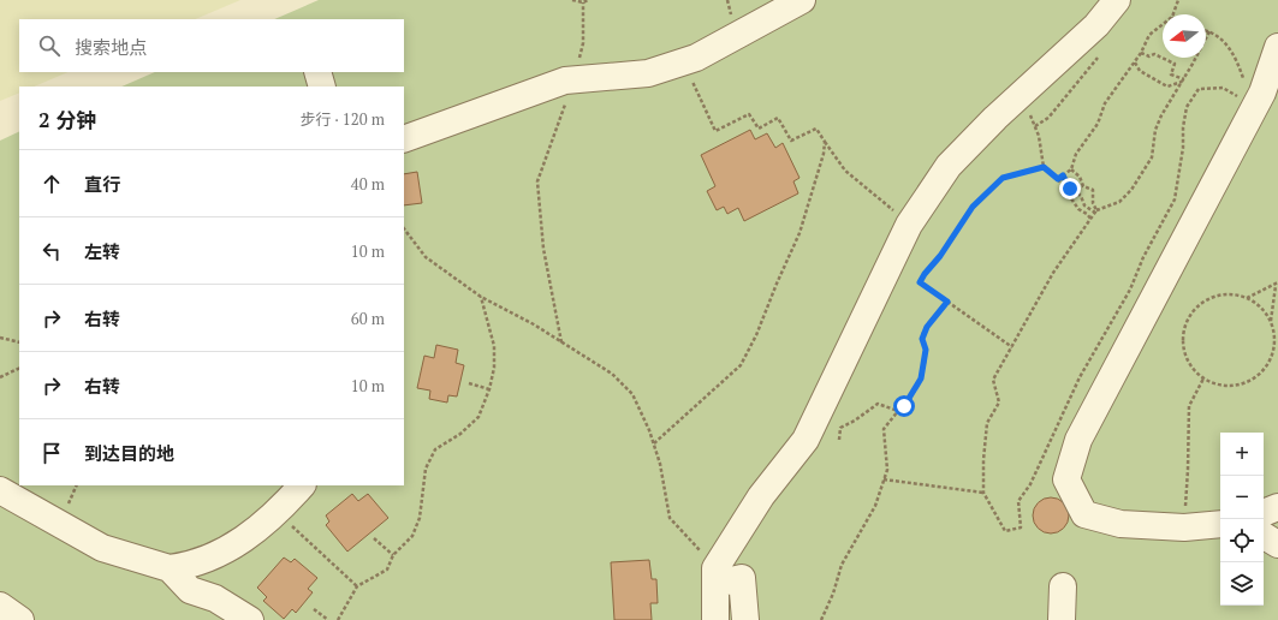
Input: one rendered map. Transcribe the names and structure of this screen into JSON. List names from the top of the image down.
{
  "north": "left",
  "page": {
    "search": "搜索地点",
    "heading": ["2 分钟", "步行 · 120 m"],
    "list": [
      ["直行", "40 m"],
      ["左转", "10 m"],
      ["右转", "60 m"],
      ["右转", "10 m"],
      "到达目的地"
    ],
    "map_buttons": ["+", "−"]
  }
}
